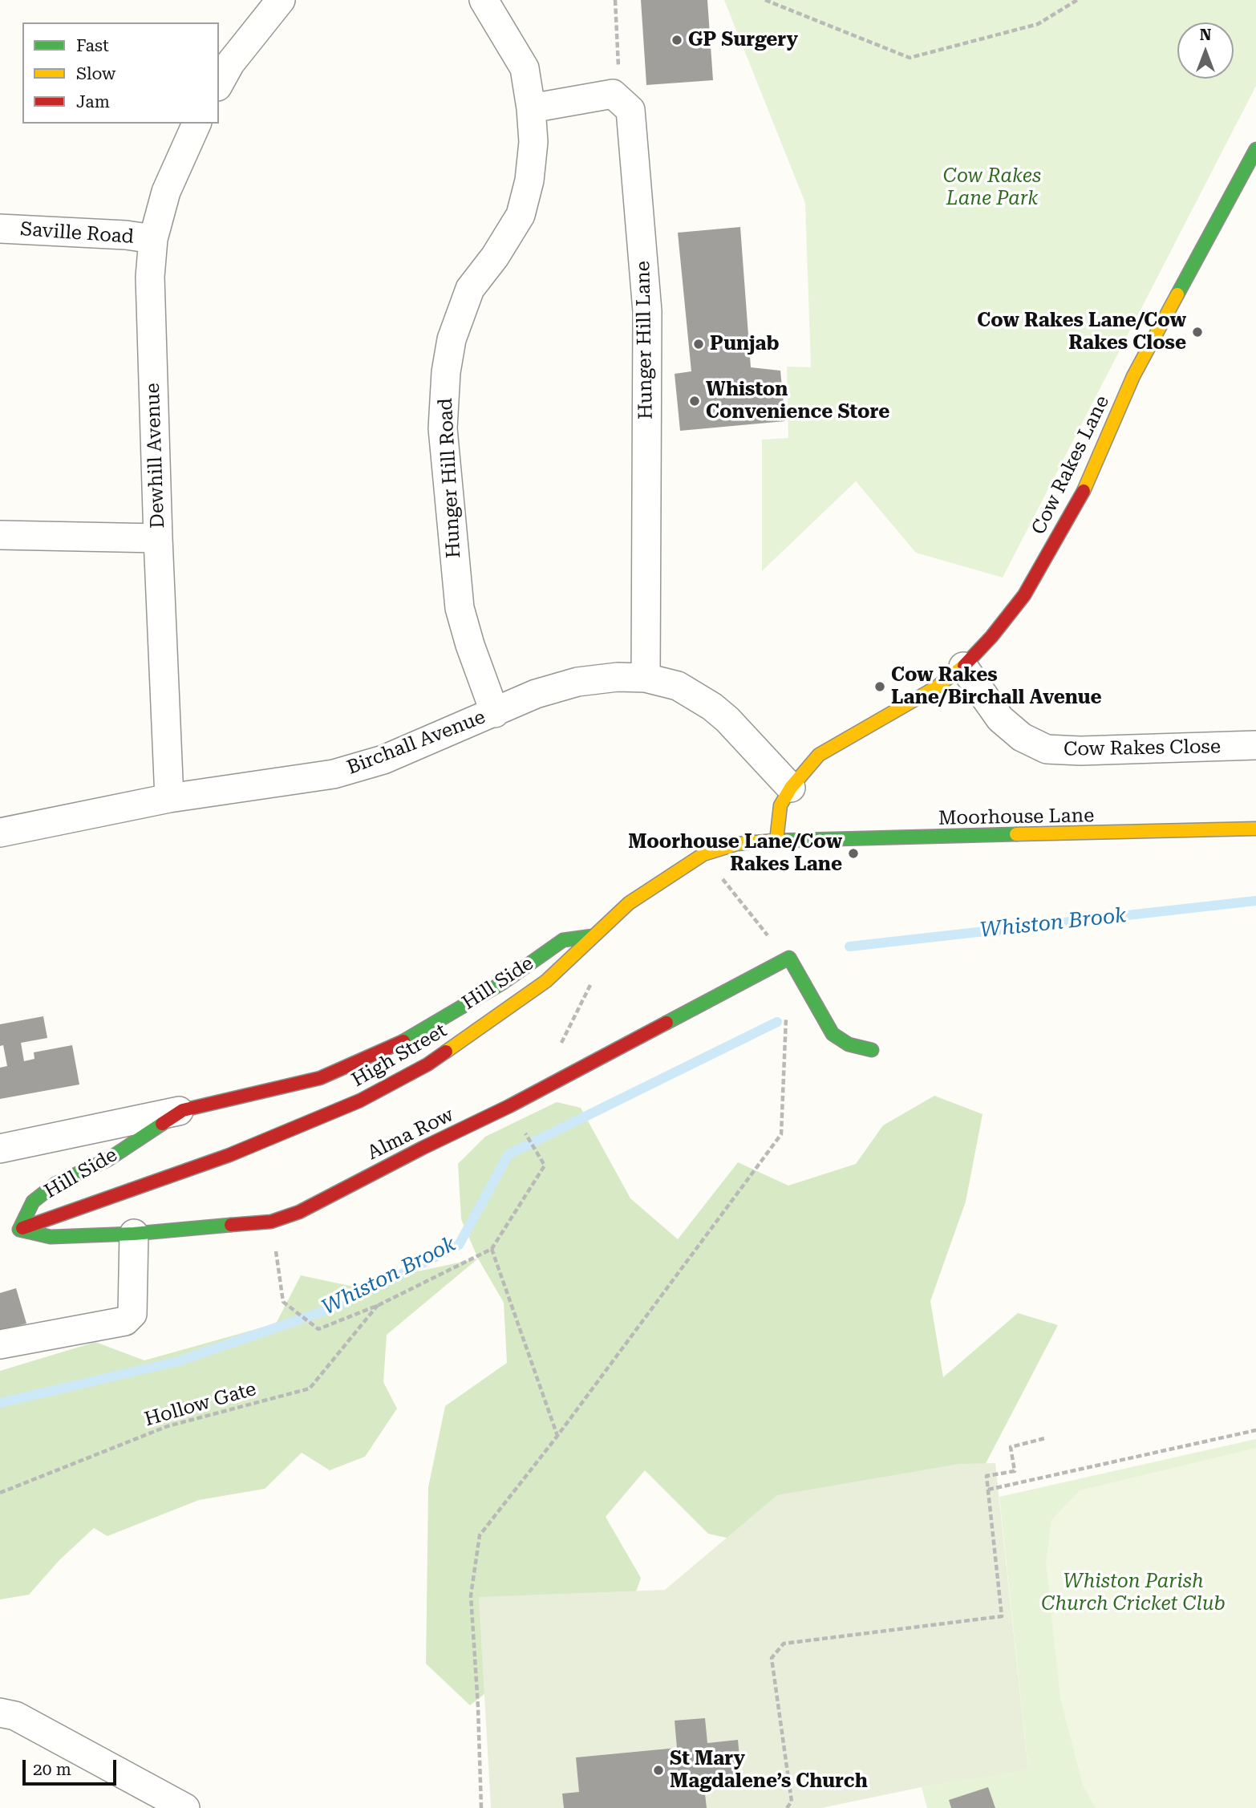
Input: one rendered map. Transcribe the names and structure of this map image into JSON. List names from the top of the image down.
{
  "streets": {
    "street": [
      "Saville Road",
      "Hunger Hill Lane",
      "Dewhill Avenue",
      "Cow Rakes Lane",
      "Hunger Hill Road",
      "Birchall Avenue",
      "Cow Rakes Close",
      "Moorhouse Lane",
      "Hill Side",
      "High Street",
      "Alma Row"
    ],
    "path": ["Hollow Gate"]
  },
  "crossings": [
    ["Saville Road", "Dewhill Avenue"],
    ["Hunger Hill Lane", "Birchall Avenue"],
    ["Dewhill Avenue", "Birchall Avenue"],
    ["Cow Rakes Lane", "Birchall Avenue"],
    ["Cow Rakes Lane", "Cow Rakes Close"],
    ["Cow Rakes Lane", "Moorhouse Lane"],
    ["Cow Rakes Lane", "High Street"],
    ["Hunger Hill Road", "Birchall Avenue"],
    ["Moorhouse Lane", "High Street"],
    ["Hill Side", "High Street"],
    ["Hill Side", "Alma Row"],
    ["High Street", "Alma Row"]
  ],
  "water": ["Whiston Brook"],
  "parks": ["Cow Rakes Lane Park", "Whiston Parish Church Cricket Club"],
  "places": [
    "GP Surgery",
    "Cow Rakes Lane/Cow Rakes Close",
    "Punjab",
    "Whiston Convenience Store",
    "Cow Rakes Lane/Birchall Avenue",
    "Moorhouse Lane/Cow Rakes Lane",
    "St Mary Magdalene’s Church"
  ],
  "legend": ["Fast", "Slow", "Jam"],
  "scale_bar": "20 m",
  "north": "top"
}
